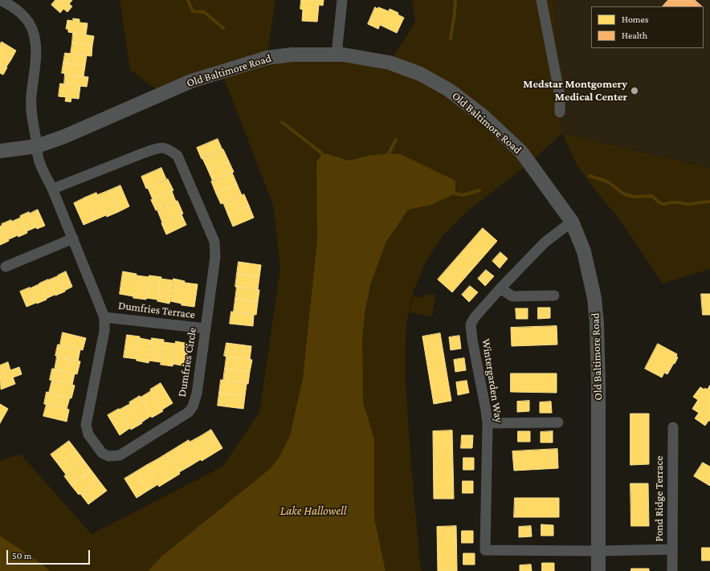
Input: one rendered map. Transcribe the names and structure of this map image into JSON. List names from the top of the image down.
{
  "streets": {
    "street": [
      "Old Baltimore Road",
      "Dumfries Terrace",
      "Dumfries Circle",
      "Wintergarden Way",
      "Pond Ridge Terrace"
    ]
  },
  "crossings": [
    ["Old Baltimore Road", "Dumfries Circle"],
    ["Old Baltimore Road", "Wintergarden Way"],
    ["Dumfries Terrace", "Dumfries Circle"]
  ],
  "water": ["Lake Hallowell"],
  "places": ["Medstar Montgomery Medical Center"],
  "legend": ["Homes", "Health"],
  "scale_bar": "50 m"
}
